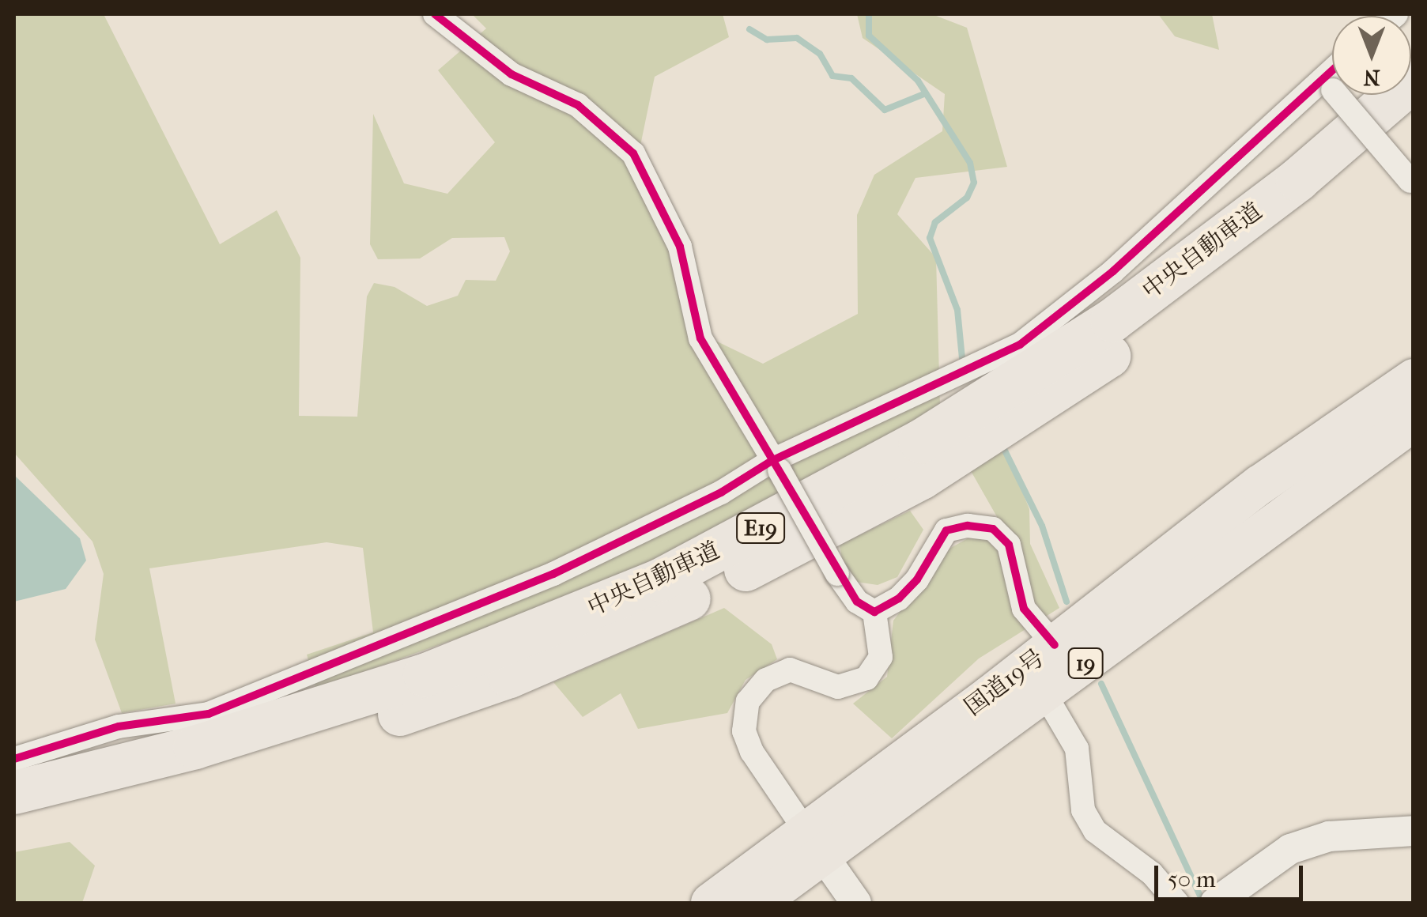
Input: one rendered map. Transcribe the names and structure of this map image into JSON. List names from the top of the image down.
{
  "streets": {
    "highway": [
      "中央自動車道",
      "E19",
      "19",
      "国道19号"
    ]
  },
  "scale_bar": "50 m",
  "north": "bottom"
}
